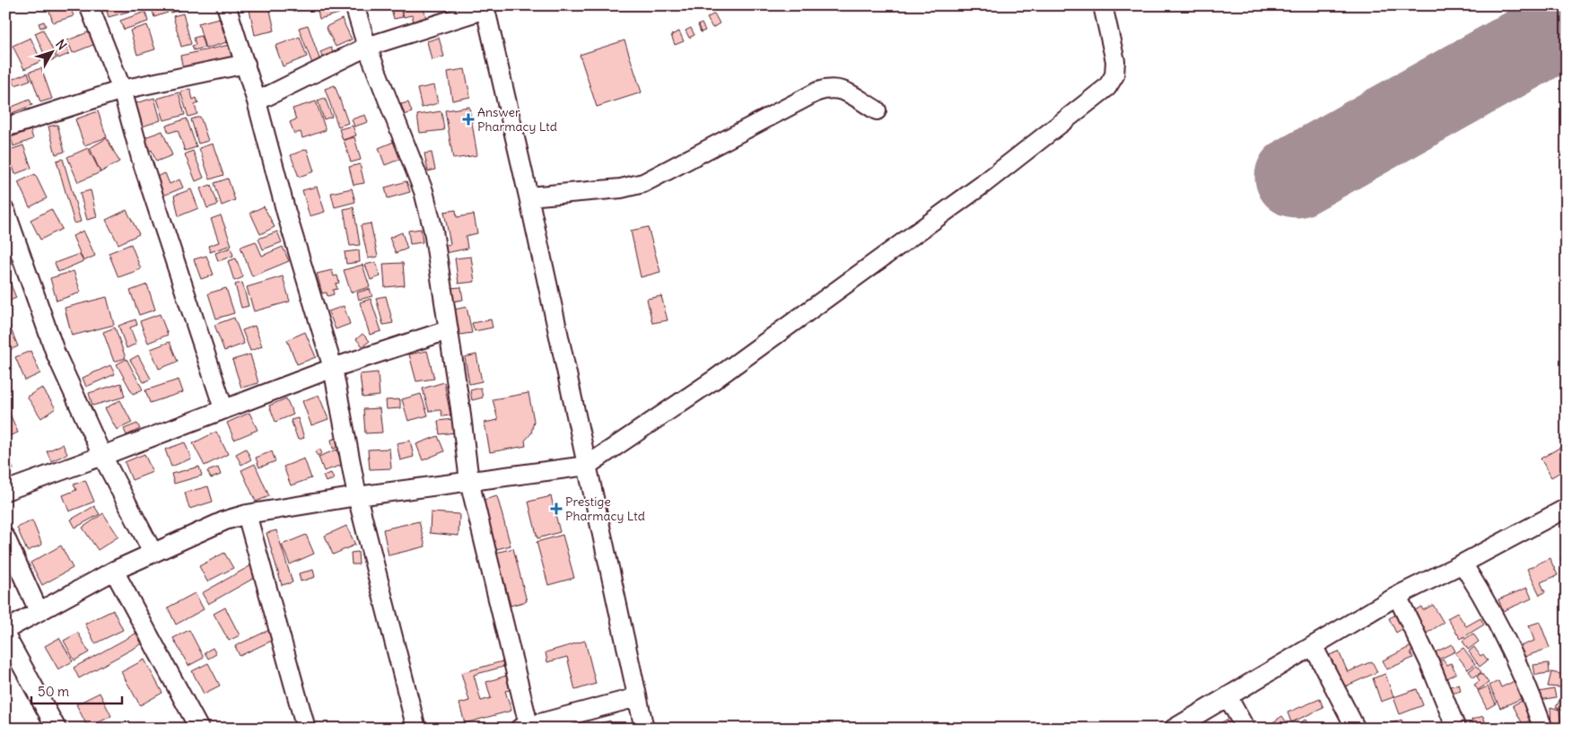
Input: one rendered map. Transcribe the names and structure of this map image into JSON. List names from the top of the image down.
{
  "places": {
    "health": ["Answer Pharmacy Ltd", "Prestige Pharmacy Ltd"]
  },
  "scale_bar": "50 m",
  "north": "top right"
}
